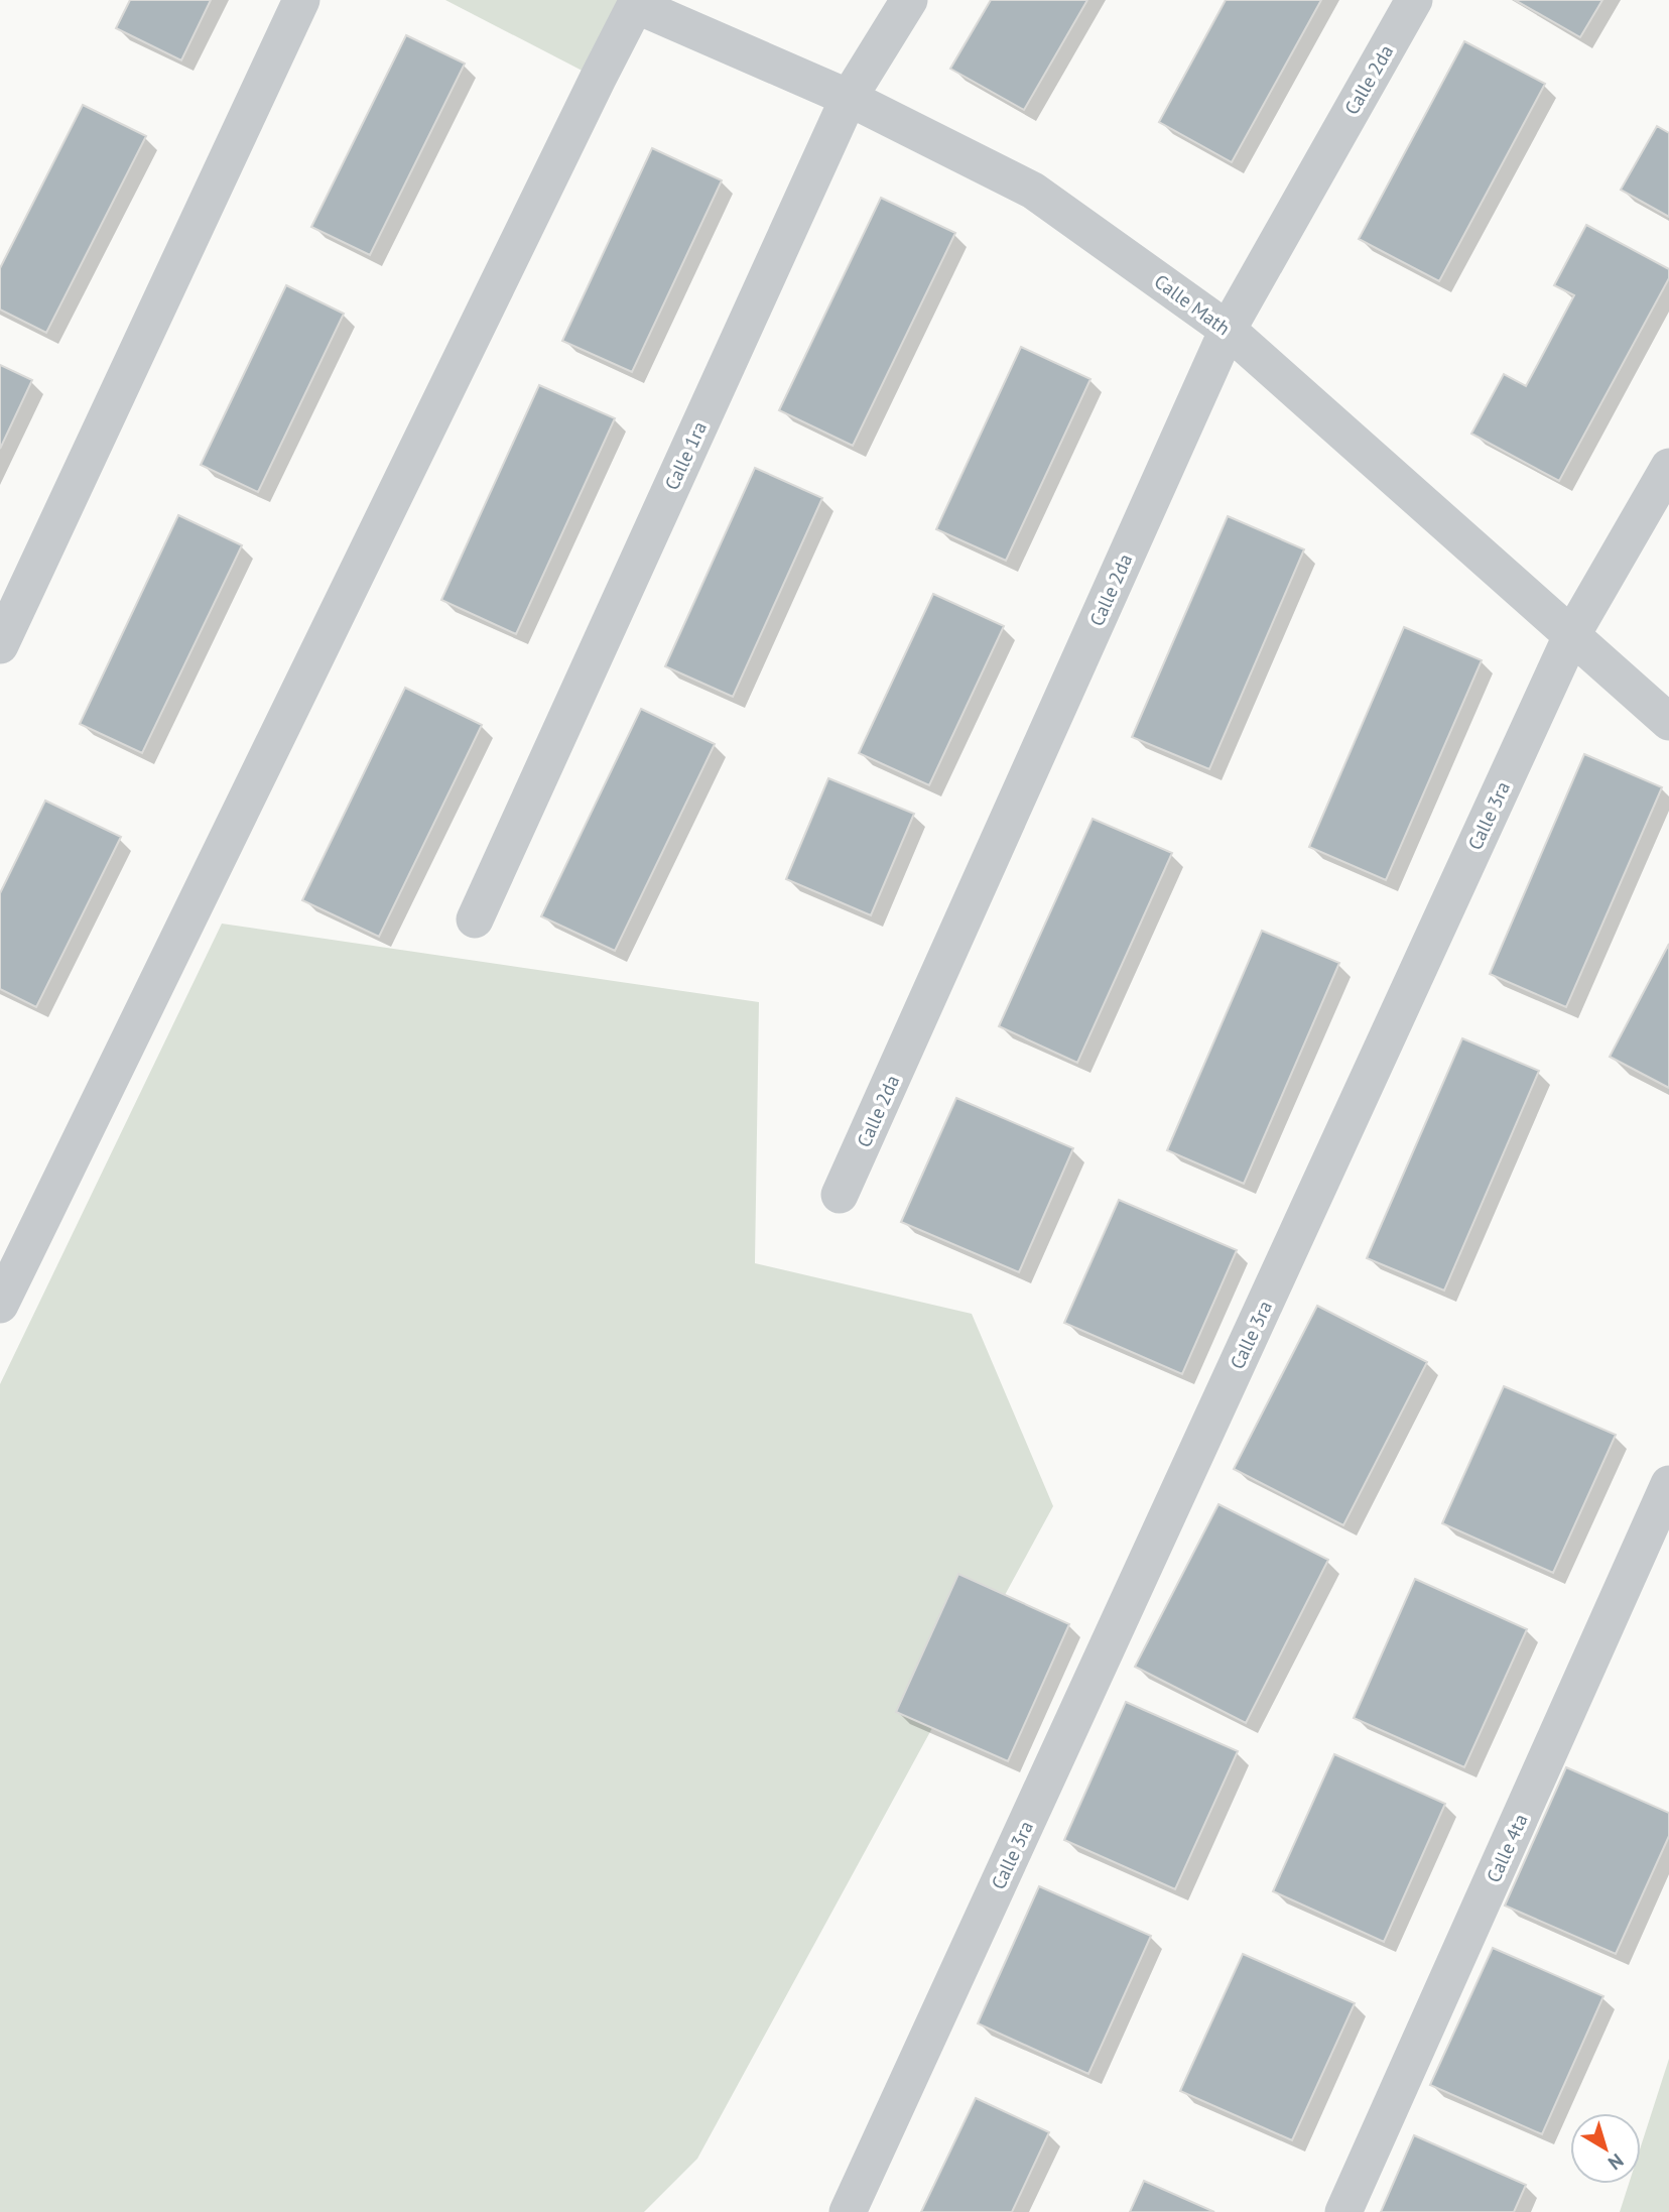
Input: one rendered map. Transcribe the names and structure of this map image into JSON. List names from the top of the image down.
{
  "streets": {
    "street": [
      "Calle 2da",
      "Calle Math",
      "Calle 1ra",
      "Calle 3ra",
      "Calle 4ta"
    ]
  },
  "crossings": [
    ["Calle 2da", "Calle Math"],
    ["Calle Math", "Calle 1ra"],
    ["Calle Math", "Calle 3ra"]
  ],
  "north": "bottom right"
}
